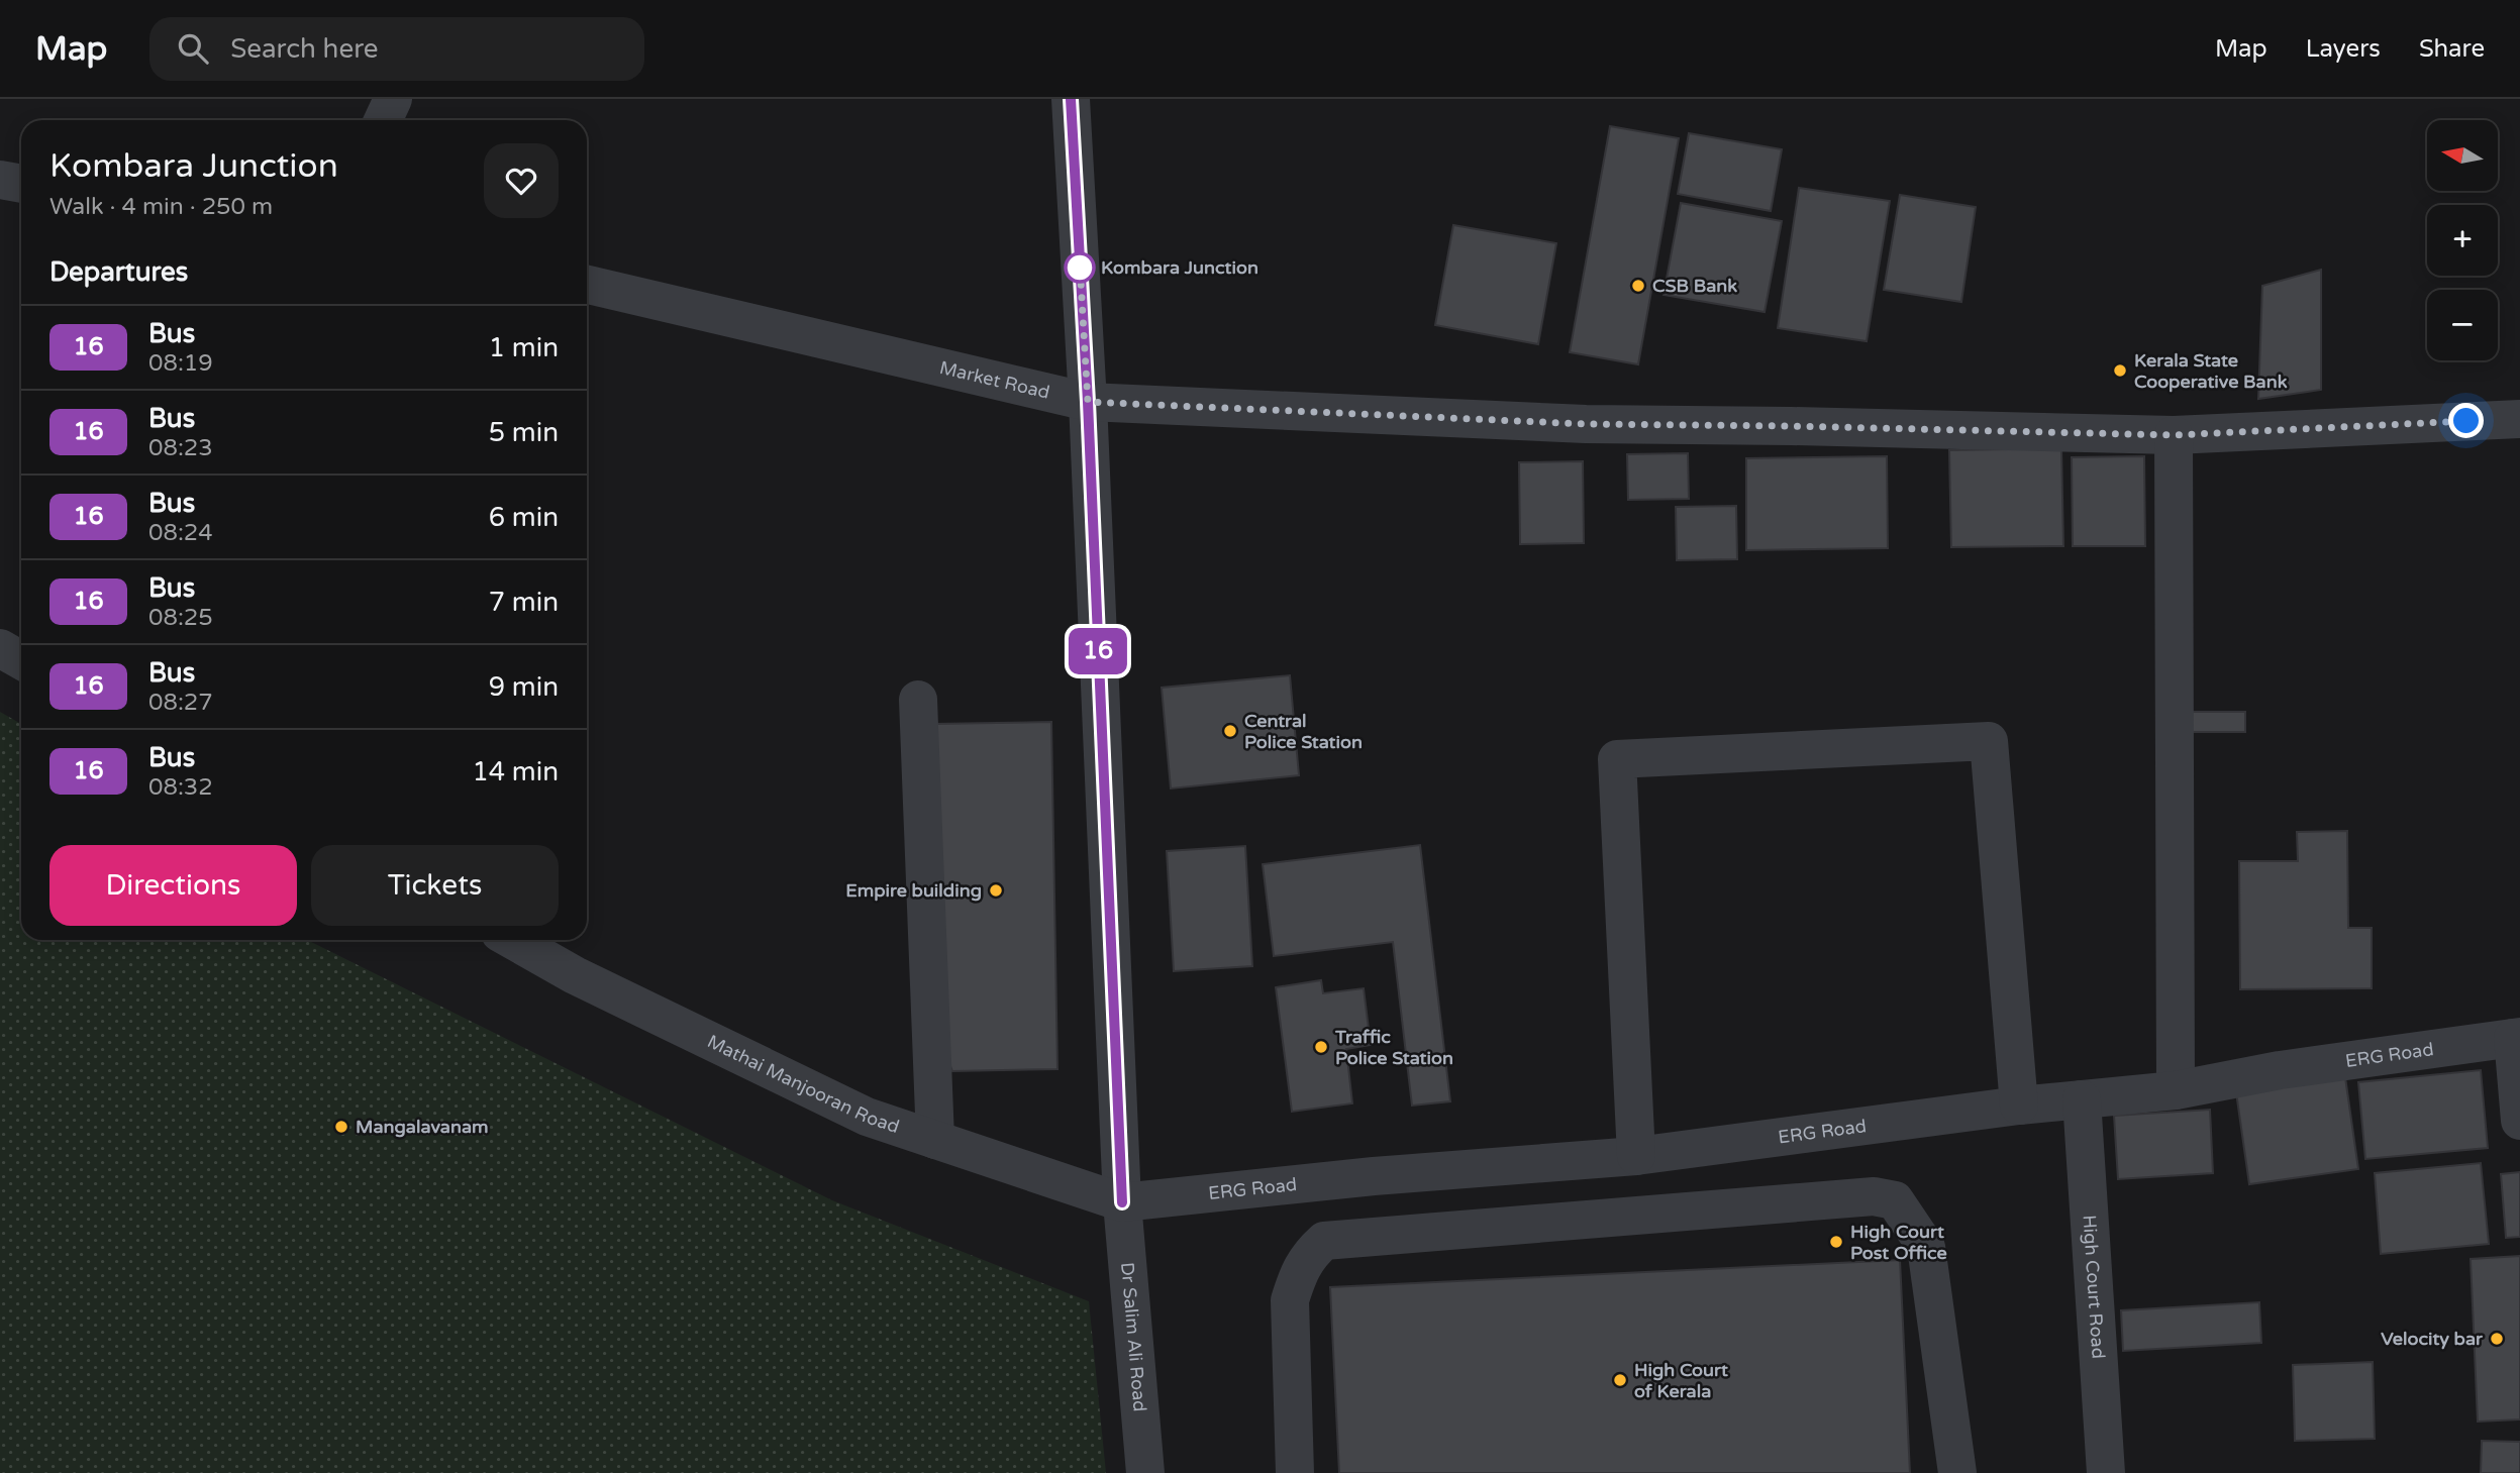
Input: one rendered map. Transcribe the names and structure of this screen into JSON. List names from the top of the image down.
{
  "streets": {
    "street": [
      "Market Road",
      "ERG Road",
      "Mathai Manjooran Road",
      "High Court Road",
      "Dr Salim Ali Road"
    ]
  },
  "crossings": [
    ["Market Road", "Dr Salim Ali Road"],
    ["ERG Road", "Mathai Manjooran Road"],
    ["ERG Road", "High Court Road"],
    ["ERG Road", "Dr Salim Ali Road"],
    ["Mathai Manjooran Road", "Dr Salim Ali Road"]
  ],
  "places": [
    "Kombara Junction",
    "CSB Bank",
    "Kerala State Cooperative Bank",
    "Central Police Station",
    "Empire building",
    "Traffic Police Station",
    "Mangalavanam",
    "High Court Post Office",
    "Velocity bar",
    "High Court of Kerala"
  ],
  "lines": ["bus line 16"],
  "north": "left",
  "page": {
    "header": "Map",
    "search": "Search here",
    "nav": ["Map", "Layers", "Share"],
    "on_map": "16",
    "map_buttons": ["+", "−"],
    "heading": [
      ["Kombara Junction", "Walk · 4 min · 250 m"],
      "Departures"
    ],
    "list": [
      {
        "mark": "16",
        "name": "Bus",
        "note": "08:19",
        "value": "1 min"
      },
      {
        "mark": "16",
        "name": "Bus",
        "note": "08:23",
        "value": "5 min"
      },
      {
        "mark": "16",
        "name": "Bus",
        "note": "08:24",
        "value": "6 min"
      },
      {
        "mark": "16",
        "name": "Bus",
        "note": "08:25",
        "value": "7 min"
      },
      {
        "mark": "16",
        "name": "Bus",
        "note": "08:27",
        "value": "9 min"
      },
      {
        "mark": "16",
        "name": "Bus",
        "note": "08:32",
        "value": "14 min"
      }
    ],
    "buttons": ["Directions", "Tickets"]
  }
}
